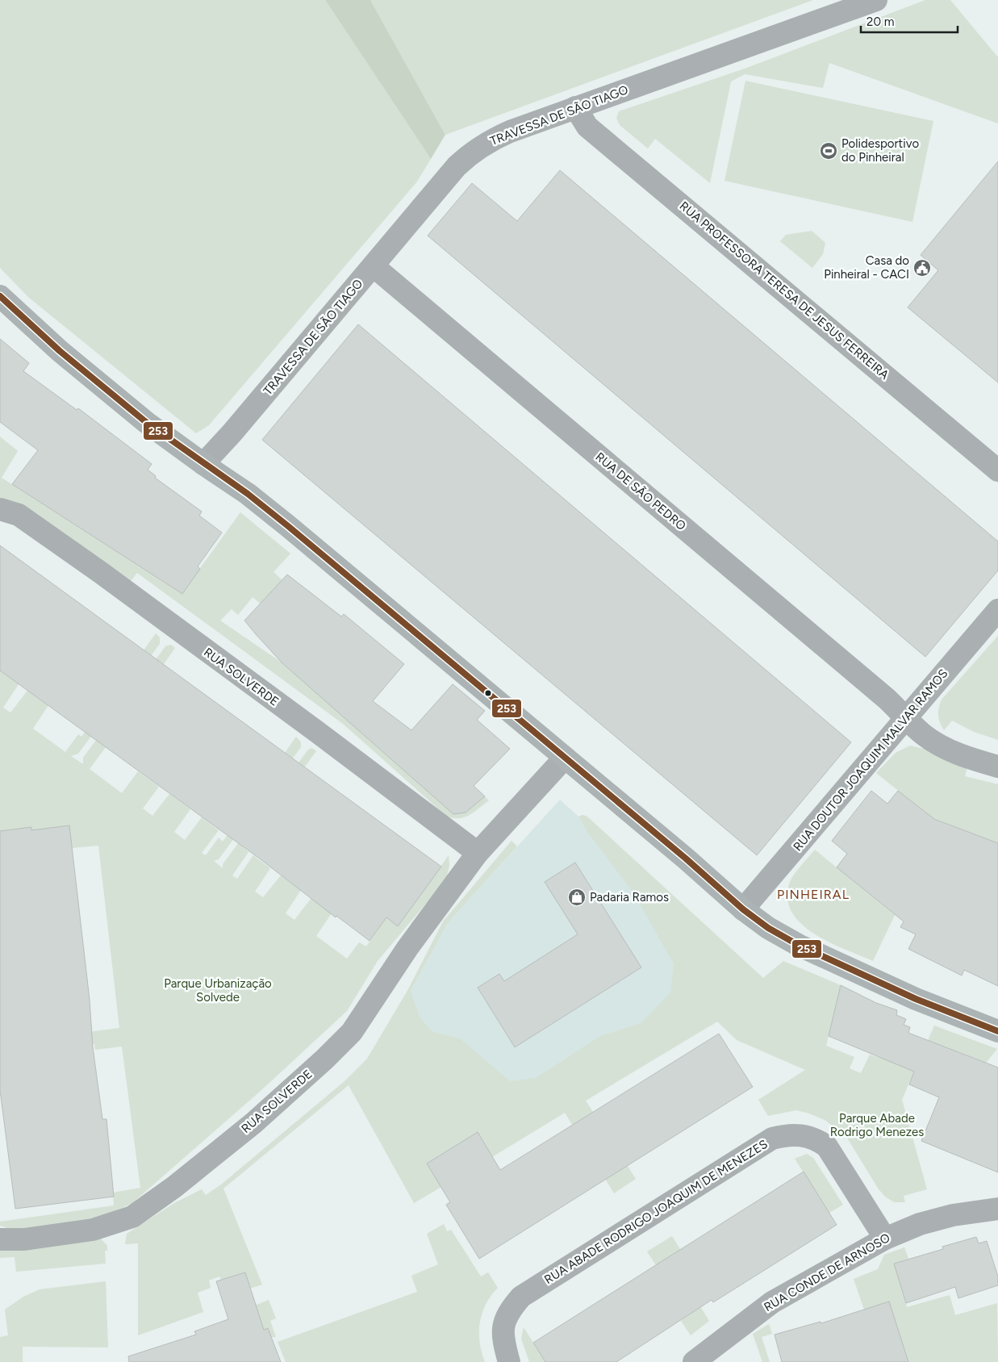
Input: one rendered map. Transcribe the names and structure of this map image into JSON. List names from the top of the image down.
{
  "streets": {
    "street": [
      "TRAVESSA DE SÃO TIAGO",
      "RUA PROFESSORA TERESA DE JESUS FERREIRA",
      "RUA DE SÃO PEDRO",
      "RUA SOLVERDE",
      "RUA DOUTOR JOAQUIM MALVAR RAMOS",
      "RUA ABADE RODRIGO JOAQUIM DE MENEZES",
      "RUA CONDE DE ARNOSO"
    ]
  },
  "crossings": [
    ["TRAVESSA DE SÃO TIAGO", "RUA PROFESSORA TERESA DE JESUS FERREIRA"],
    ["TRAVESSA DE SÃO TIAGO", "RUA DE SÃO PEDRO"],
    ["RUA DE SÃO PEDRO", "RUA DOUTOR JOAQUIM MALVAR RAMOS"],
    ["RUA ABADE RODRIGO JOAQUIM DE MENEZES", "RUA CONDE DE ARNOSO"]
  ],
  "districts": ["PINHEIRAL"],
  "parks": ["Parque Urbanização Solvede", "Parque Abade Rodrigo Menezes"],
  "places": {
    "sports": ["Polidesportivo do Pinheiral"],
    "public building": ["Casa do Pinheiral - CACI"],
    "shop": ["Padaria Ramos"]
  },
  "lines": ["transit line 253"],
  "scale_bar": "20 m"
}
